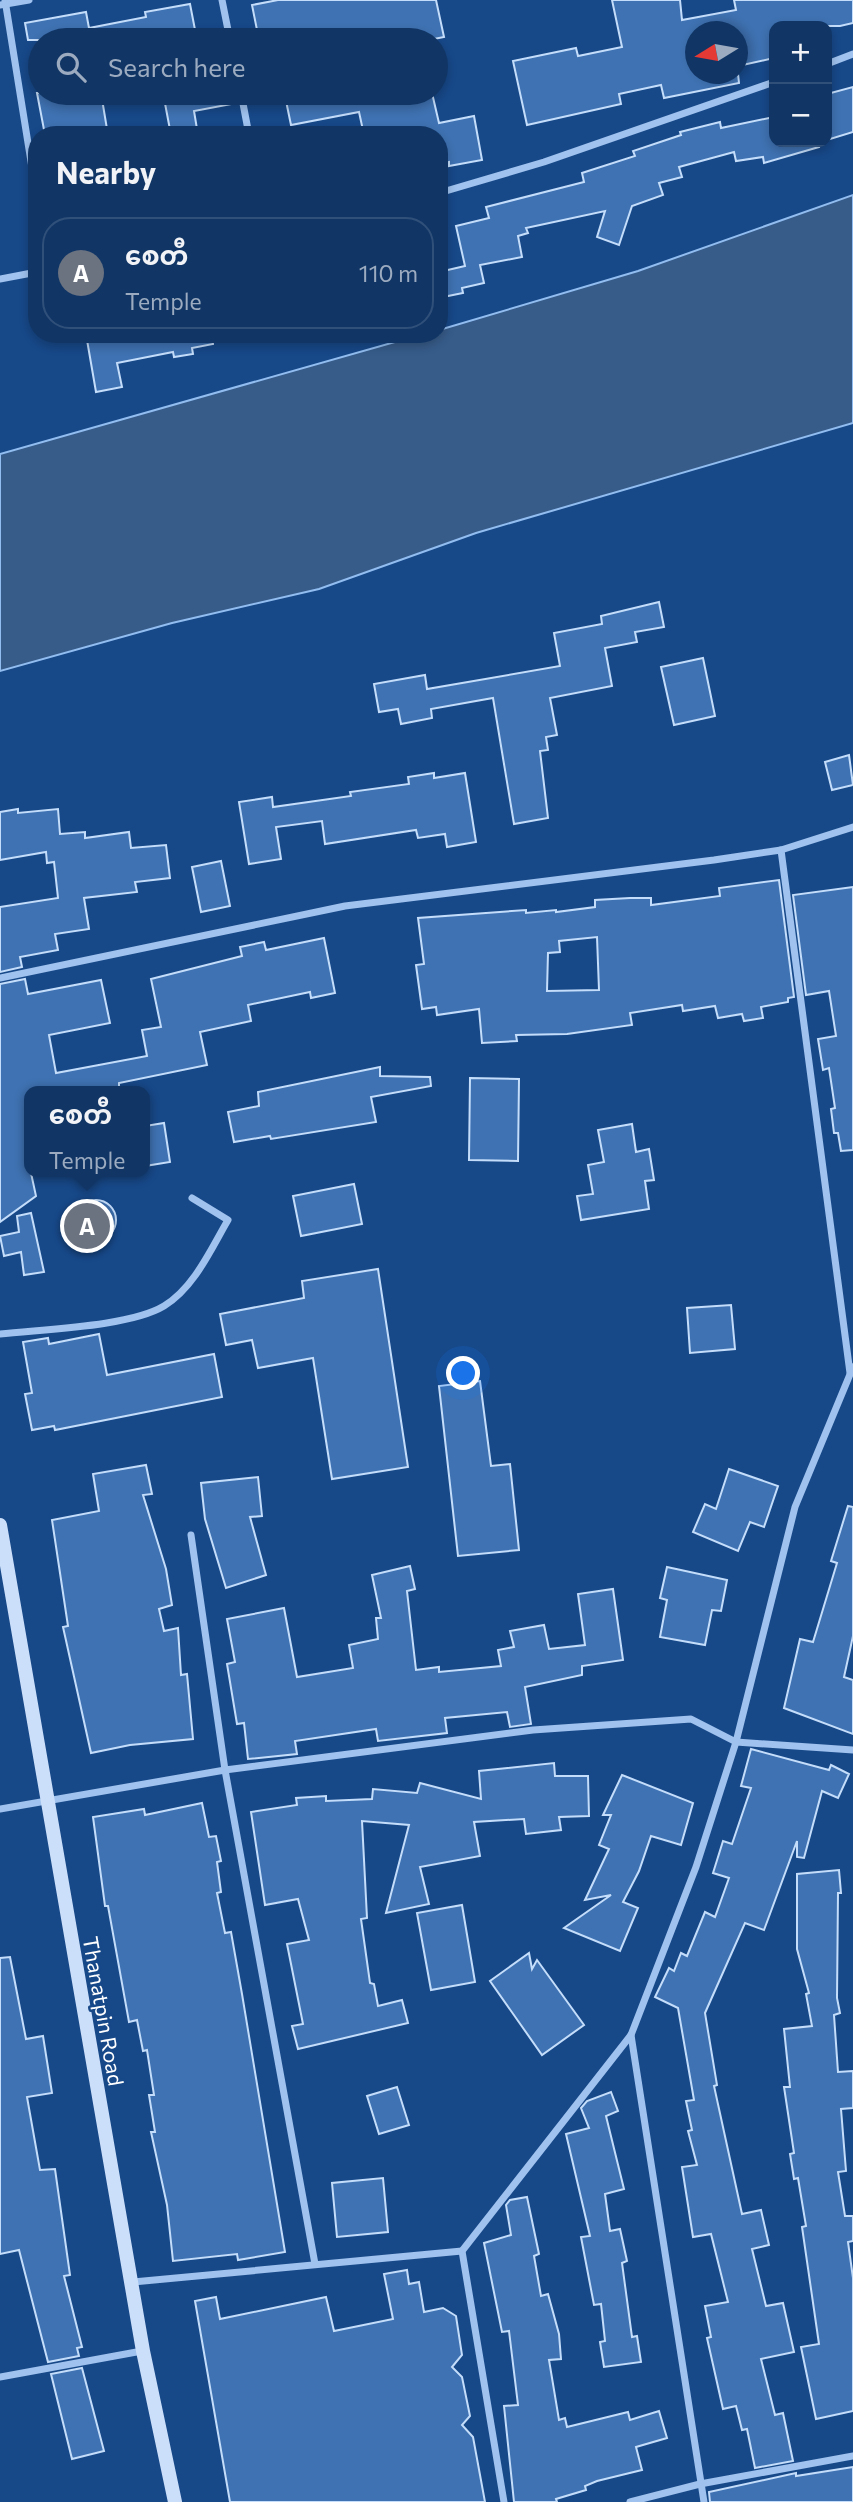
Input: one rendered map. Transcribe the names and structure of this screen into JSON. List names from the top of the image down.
{
  "streets": {
    "main road": ["Thanatpin Road"]
  },
  "north": "left",
  "page": {
    "map_buttons": ["+", "−"],
    "search": "Search here",
    "heading": "Nearby",
    "list": [
      {
        "mark": "A",
        "name": "စေတီ",
        "note": "Temple",
        "value": "110 m"
      }
    ],
    "popup": ["စေတီ", "Temple"],
    "pins": "A"
  }
}
